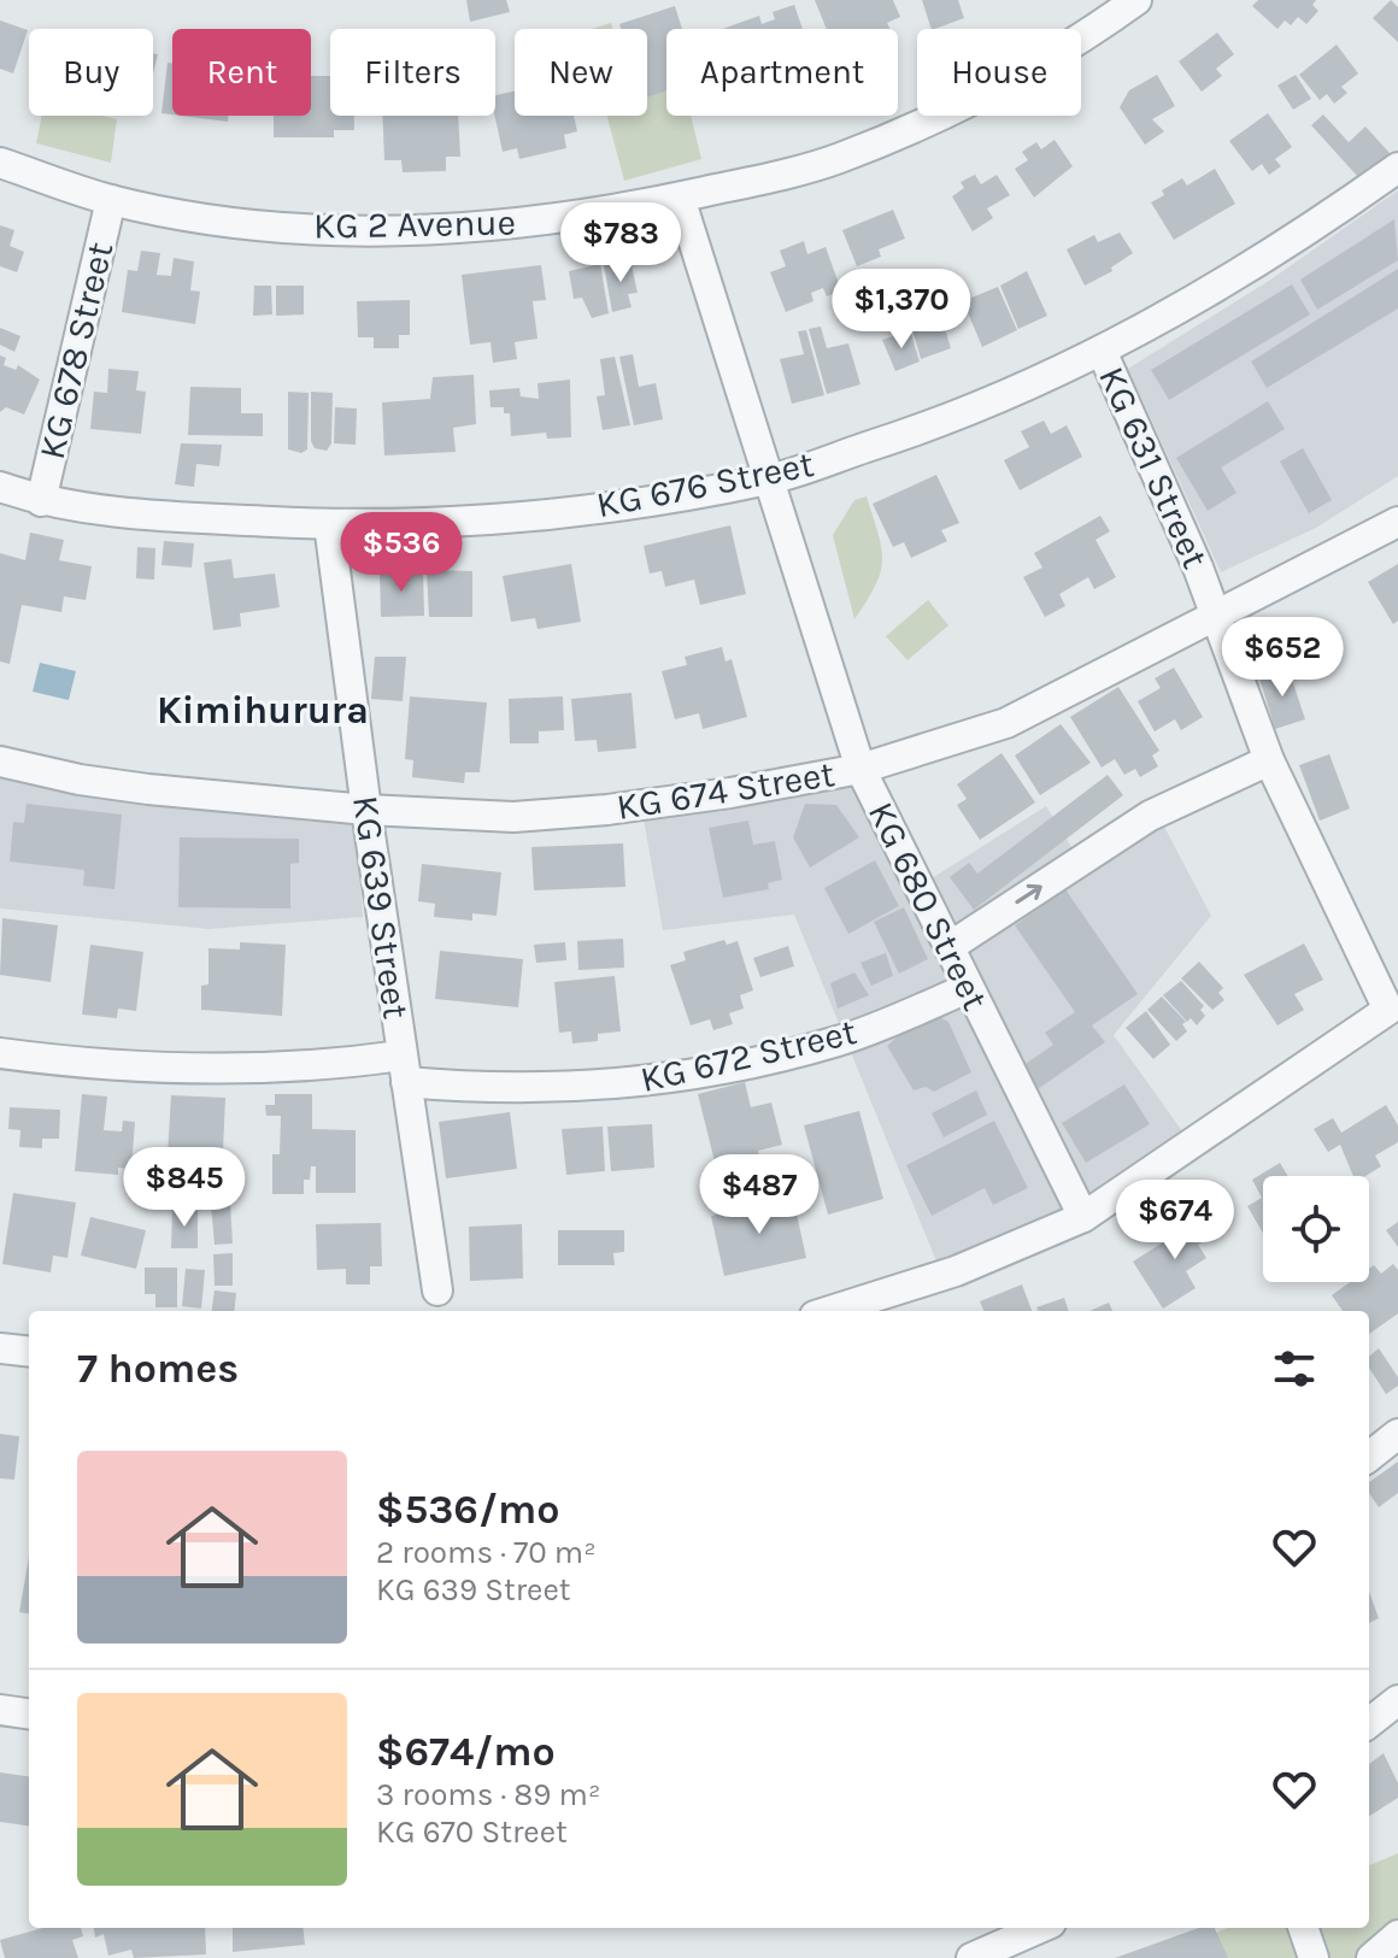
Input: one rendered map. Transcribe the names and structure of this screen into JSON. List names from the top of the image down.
{
  "streets": {
    "street": [
      "KG 2 Avenue",
      "KG 678 Street",
      "KG 631 Street",
      "KG 676 Street",
      "KG 674 Street",
      "KG 680 Street",
      "KG 639 Street",
      "KG 672 Street"
    ]
  },
  "crossings": [
    ["KG 2 Avenue", "KG 678 Street"],
    ["KG 2 Avenue", "KG 680 Street"],
    ["KG 678 Street", "KG 676 Street"],
    ["KG 631 Street", "KG 676 Street"],
    ["KG 631 Street", "KG 674 Street"],
    ["KG 676 Street", "KG 680 Street"],
    ["KG 676 Street", "KG 639 Street"],
    ["KG 674 Street", "KG 680 Street"],
    ["KG 674 Street", "KG 639 Street"],
    ["KG 680 Street", "KG 672 Street"],
    ["KG 639 Street", "KG 672 Street"]
  ],
  "districts": ["Kimihurura"],
  "page": {
    "chip": [
      "Buy",
      "Rent",
      "Filters",
      "New",
      "Apartment",
      "House"
    ],
    "price": [
      "$783",
      "$1,370",
      "$536",
      "$652",
      "$845",
      "$487",
      "$674"
    ],
    "heading": "7 homes",
    "list": [
      {
        "name": "$536/mo",
        "note": "2 rooms · 70 m² · KG 639 Street"
      },
      {
        "name": "$674/mo",
        "note": "3 rooms · 89 m² · KG 670 Street"
      }
    ]
  }
}
